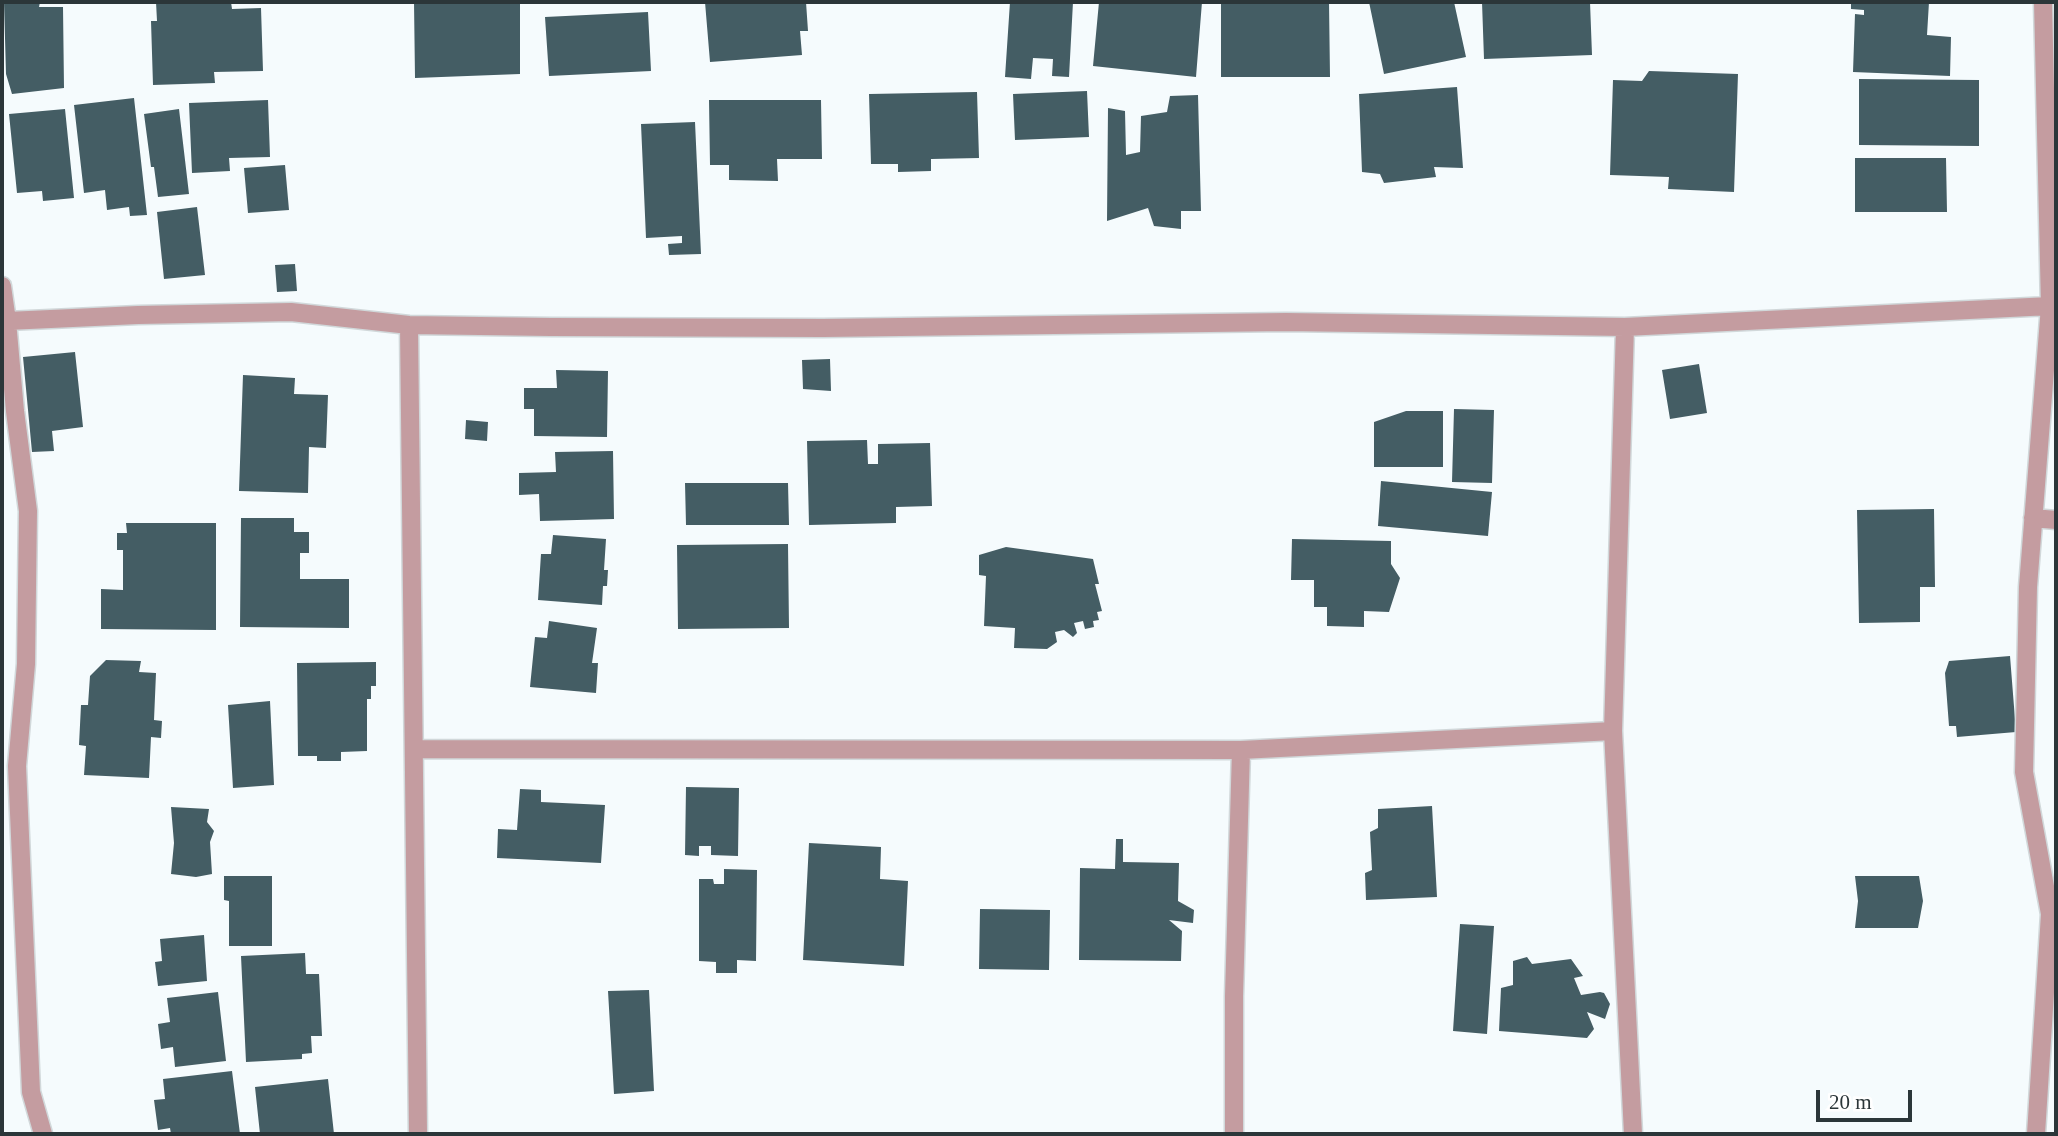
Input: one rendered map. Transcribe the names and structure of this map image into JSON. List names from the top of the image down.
{
  "scale_bar": "20 m"
}
